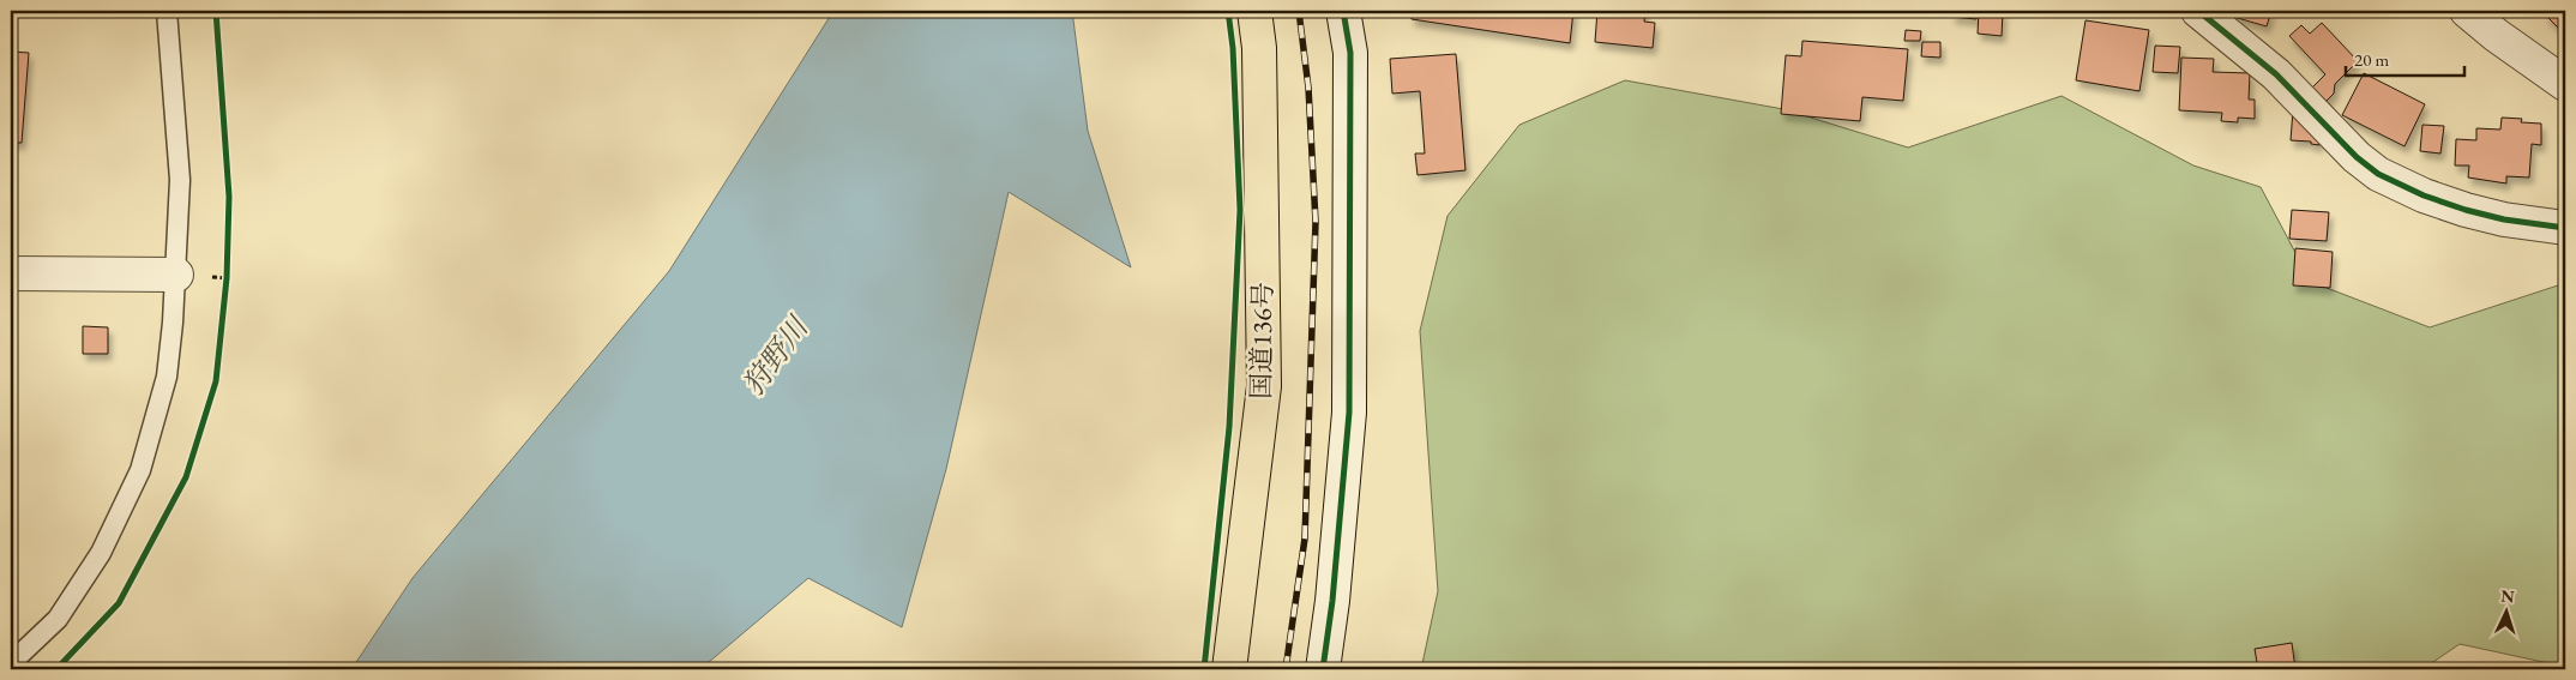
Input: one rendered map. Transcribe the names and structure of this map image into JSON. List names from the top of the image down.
{
  "streets": {
    "highway": ["国道136号"]
  },
  "water": ["狩野川"],
  "scale_bar": "20 m",
  "north": "top"
}
